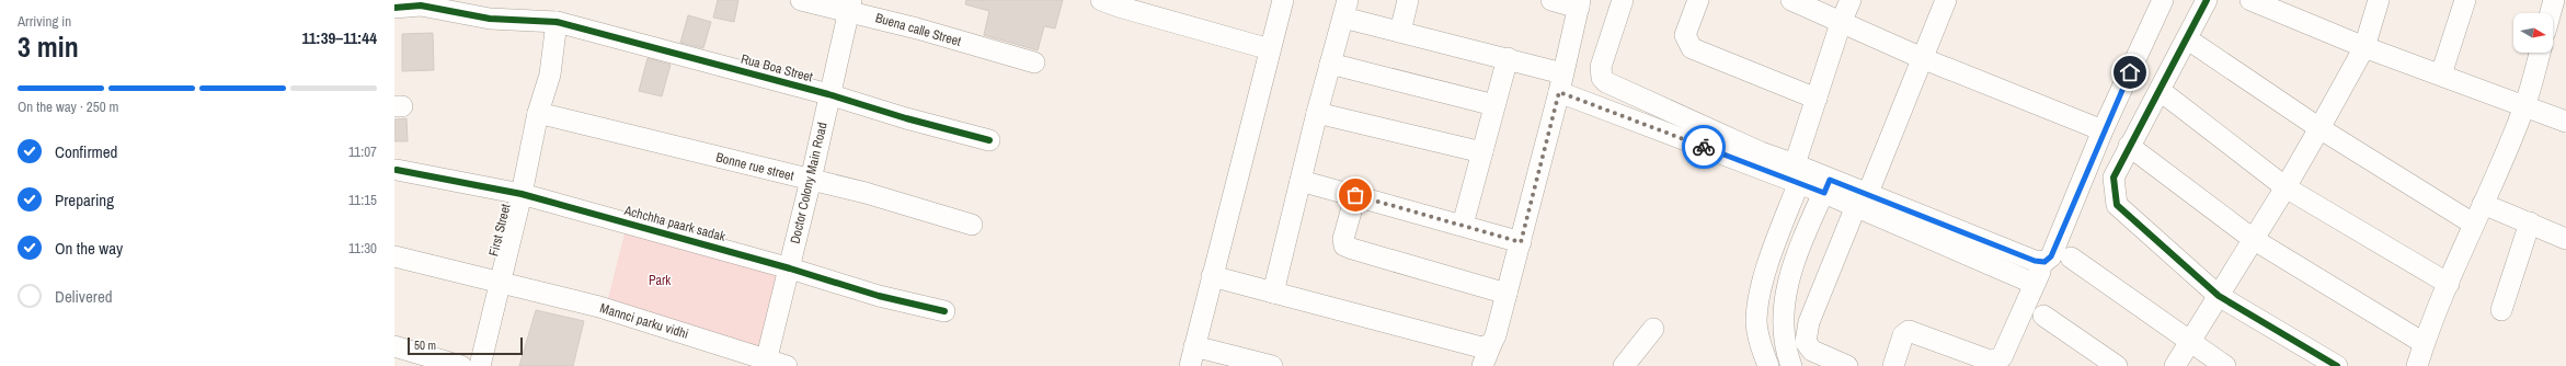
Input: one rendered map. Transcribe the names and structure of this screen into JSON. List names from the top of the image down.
{
  "streets": {
    "street": [
      "Buena calle Street",
      "Rua Boa Street",
      "Bonne rue street",
      "Doctor Colony Main Road",
      "Achchha paark sadak",
      "First Street",
      "Mannci parku vidhi"
    ]
  },
  "crossings": [
    ["Buena calle Street", "Doctor Colony Main Road"],
    ["Rua Boa Street", "Doctor Colony Main Road"],
    ["Rua Boa Street", "First Street"],
    ["Bonne rue street", "Doctor Colony Main Road"],
    ["Bonne rue street", "First Street"],
    ["Doctor Colony Main Road", "Achchha paark sadak"],
    ["Doctor Colony Main Road", "Mannci parku vidhi"],
    ["Achchha paark sadak", "First Street"],
    ["First Street", "Mannci parku vidhi"]
  ],
  "parks": ["Park"],
  "scale_bar": "50 m",
  "north": "right",
  "page": {
    "heading": ["3 min", "Arriving in", "11:39–11:44"],
    "bar": "On the way · 250 m",
    "list": [
      ["Confirmed", "11:07"],
      ["Preparing", "11:15"],
      ["On the way", "11:30"],
      "Delivered"
    ],
    "scale": "50 m"
  }
}
